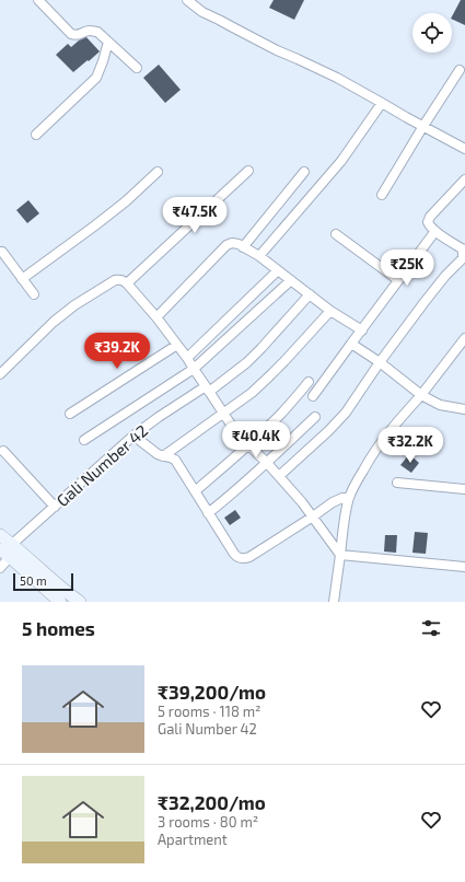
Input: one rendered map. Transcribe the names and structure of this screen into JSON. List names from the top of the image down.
{
  "streets": {
    "street": ["Gali Number 42"]
  },
  "scale_bar": "50 m",
  "page": {
    "price": [
      "₹47.5K",
      "₹25K",
      "₹39.2K",
      "₹40.4K",
      "₹32.2K"
    ],
    "scale": "50 m",
    "heading": "5 homes",
    "list": [
      {
        "name": "₹39,200/mo",
        "note": "5 rooms · 118 m² · Gali Number 42"
      },
      {
        "name": "₹32,200/mo",
        "note": "3 rooms · 80 m² · Apartment"
      }
    ]
  }
}
